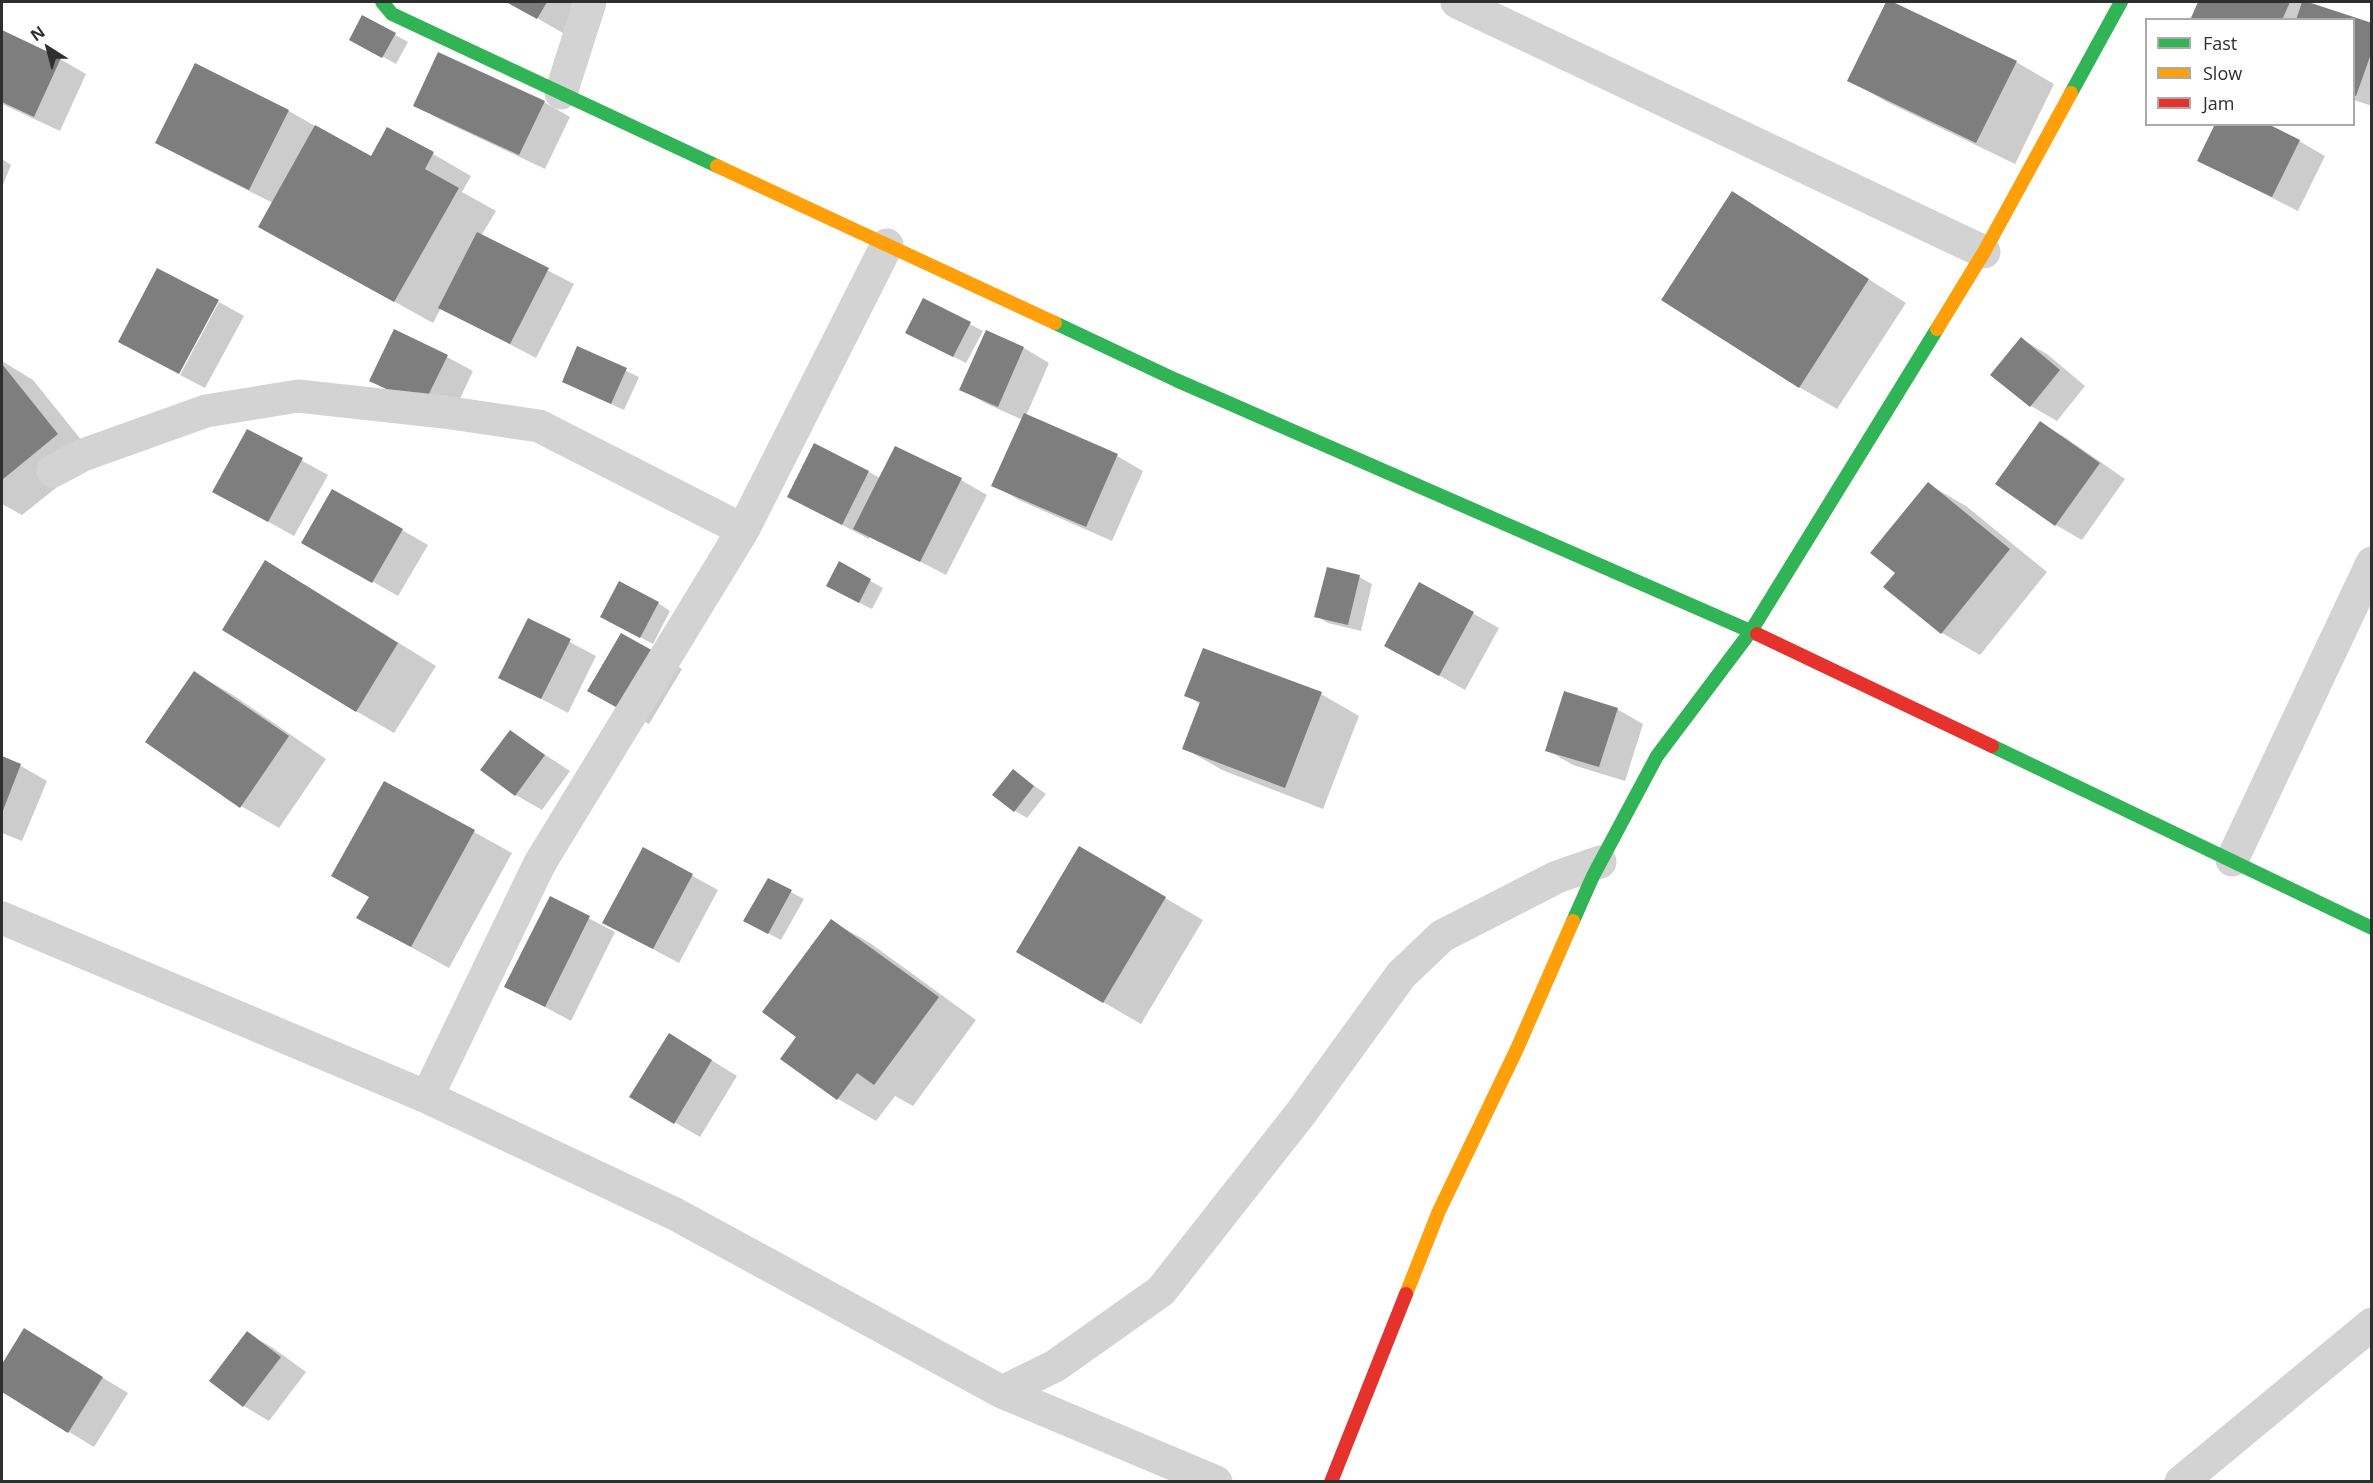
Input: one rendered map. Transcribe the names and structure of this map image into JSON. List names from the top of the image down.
{
  "legend": ["Fast", "Slow", "Jam"],
  "north": "top left"
}
